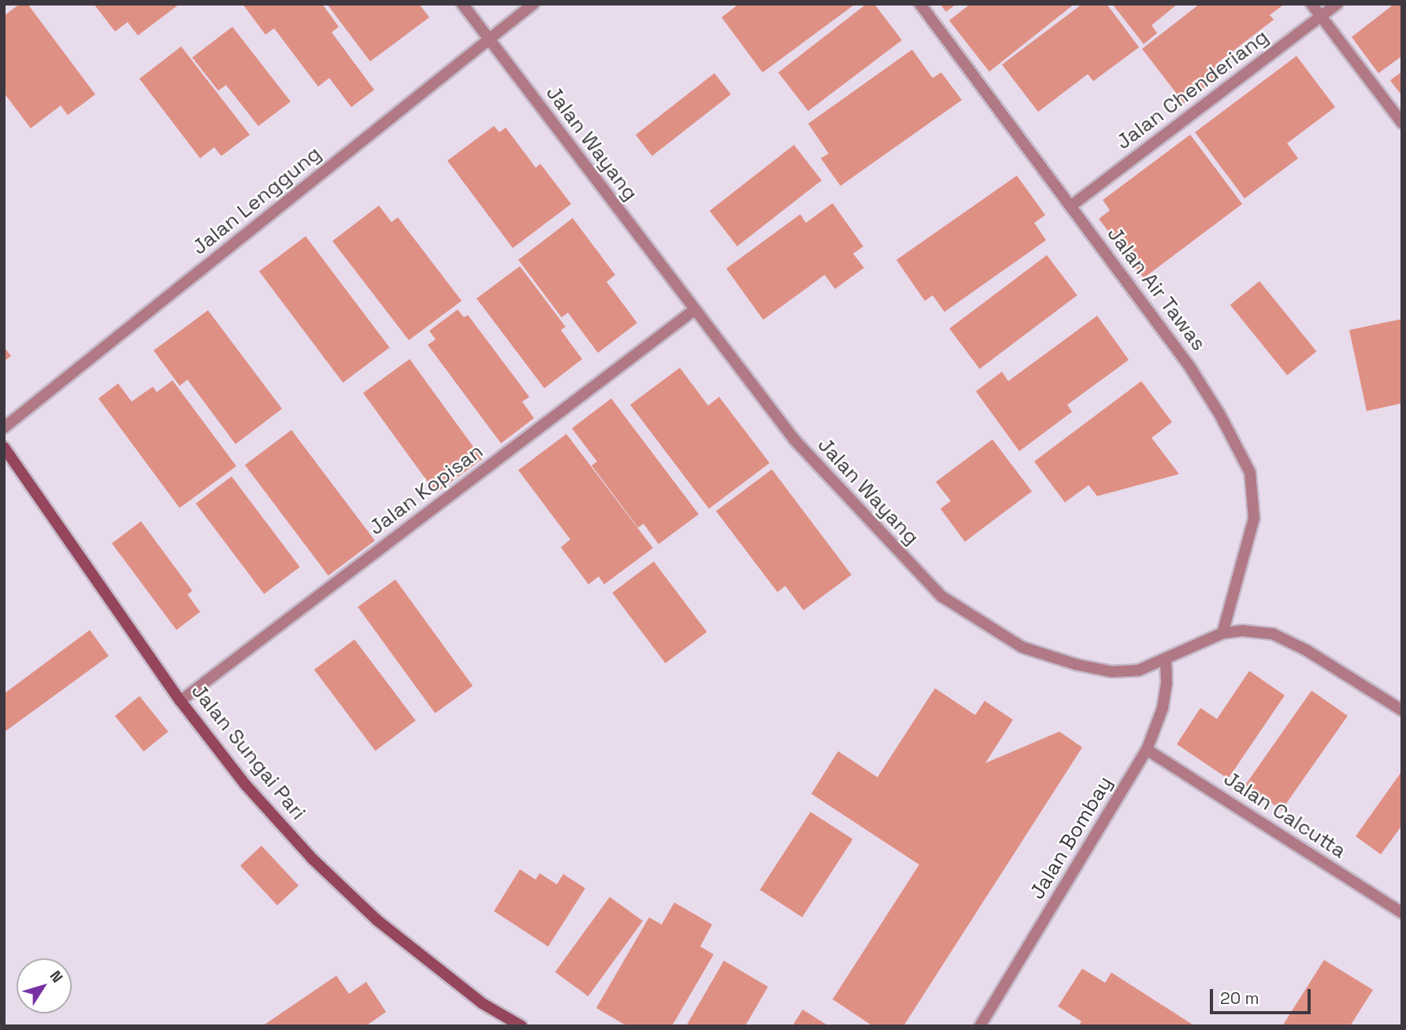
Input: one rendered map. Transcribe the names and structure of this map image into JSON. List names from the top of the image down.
{
  "streets": {
    "main road": ["Jalan Sungai Pari"],
    "street": [
      "Jalan Chenderiang",
      "Jalan Wayang",
      "Jalan Lenggung",
      "Jalan Air Tawas",
      "Jalan Kopisan",
      "Jalan Calcutta",
      "Jalan Bombay"
    ]
  },
  "crossings": [
    ["Jalan Chenderiang", "Jalan Air Tawas"],
    ["Jalan Wayang", "Jalan Lenggung"],
    ["Jalan Wayang", "Jalan Air Tawas"],
    ["Jalan Wayang", "Jalan Kopisan"],
    ["Jalan Wayang", "Jalan Bombay"],
    ["Jalan Kopisan", "Jalan Sungai Pari"],
    ["Jalan Calcutta", "Jalan Bombay"]
  ],
  "scale_bar": "20 m",
  "north": "top right"
}
